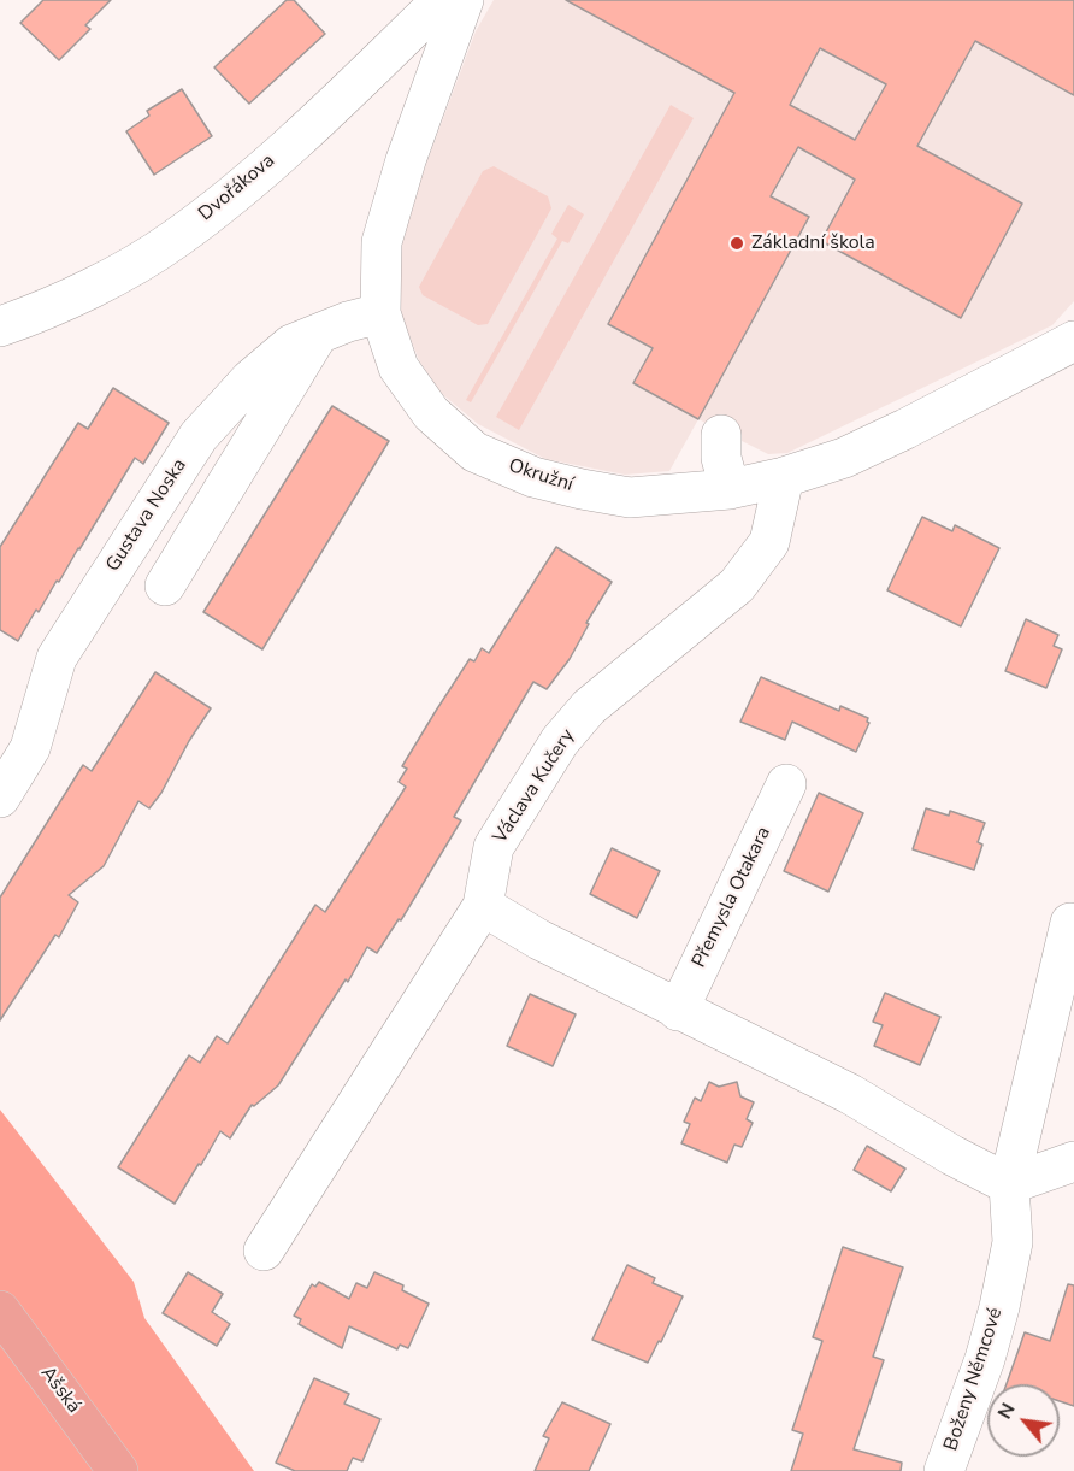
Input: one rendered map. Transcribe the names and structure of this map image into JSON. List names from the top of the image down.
{
  "streets": {
    "main road": ["Ašská"],
    "street": [
      "Dvořákova",
      "Okružní",
      "Gustava Noska",
      "Václava Kučery",
      "Přemysla Otakara",
      "Boženy Němcové"
    ]
  },
  "crossings": [
    ["Okružní", "Gustava Noska"],
    ["Okružní", "Václava Kučery"]
  ],
  "places": ["Základní škola"],
  "north": "top left"
}
